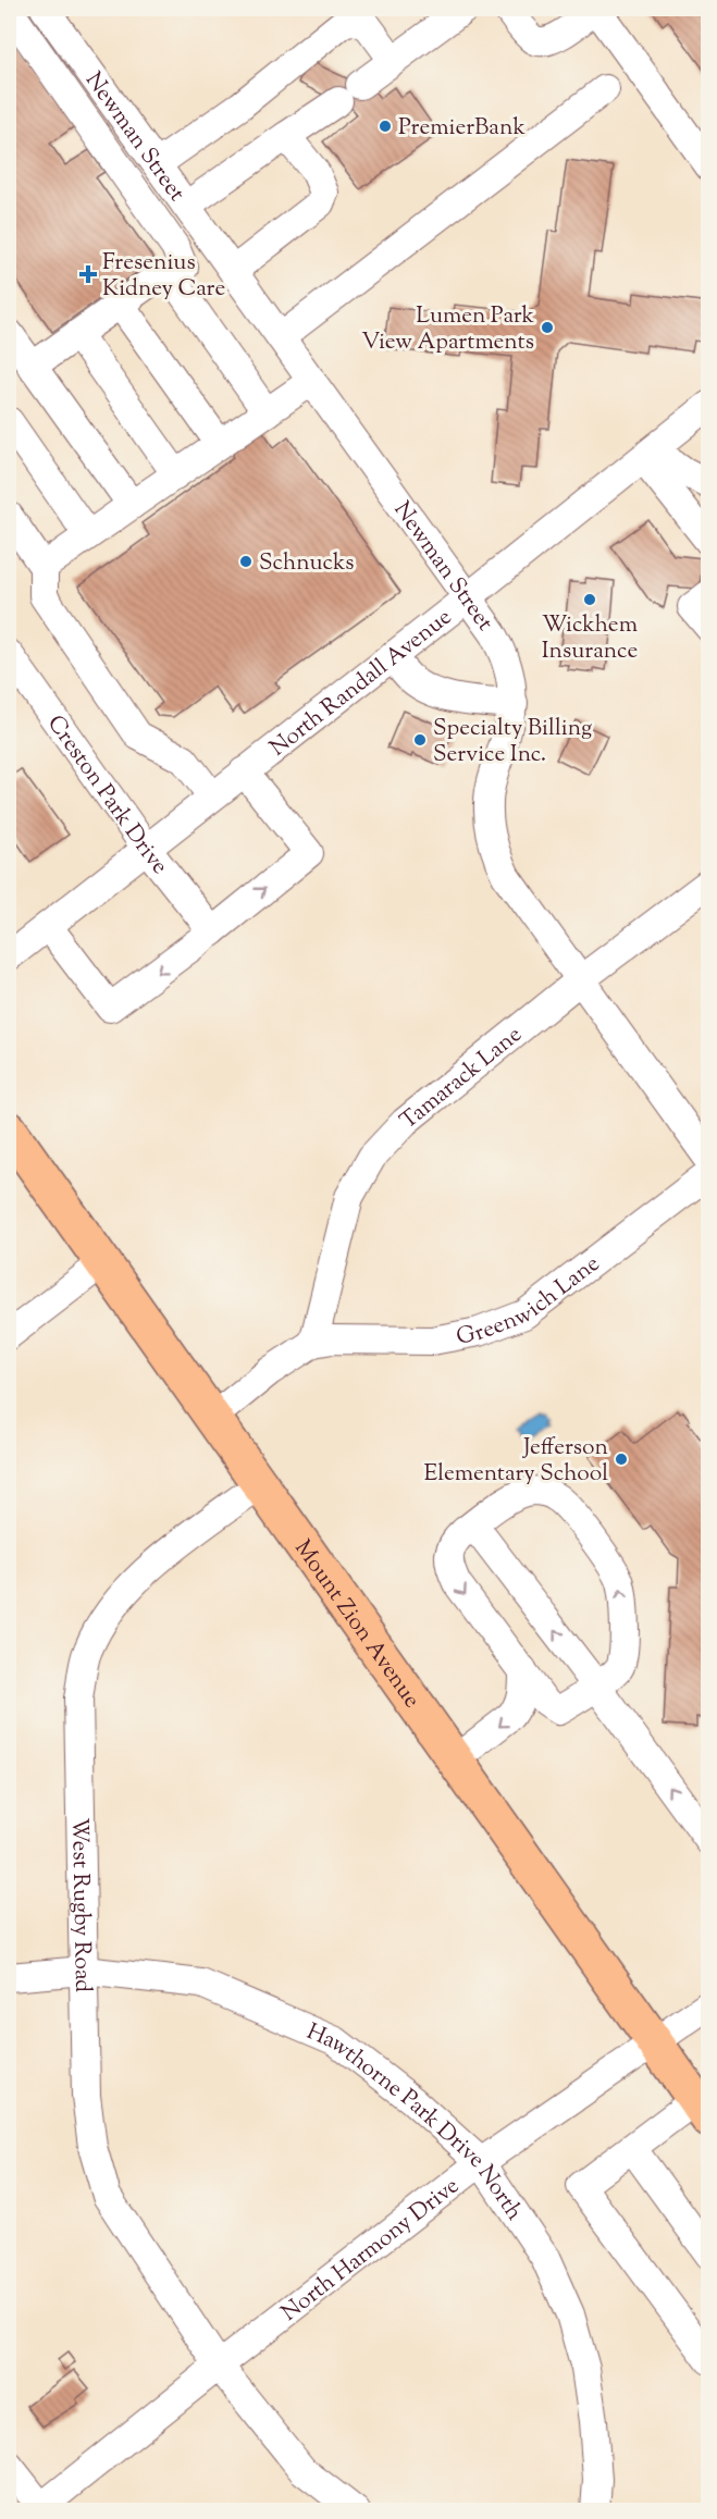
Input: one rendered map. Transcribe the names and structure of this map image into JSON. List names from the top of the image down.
{
  "streets": {
    "main road": ["Mount Zion Avenue"],
    "street": [
      "Newman Street",
      "North Randall Avenue",
      "Creston Park Drive",
      "Tamarack Lane",
      "Greenwich Lane",
      "West Rugby Road",
      "Hawthorne Park Drive North",
      "North Harmony Drive"
    ]
  },
  "crossings": [
    ["Newman Street", "North Randall Avenue"],
    ["Newman Street", "Tamarack Lane"],
    ["North Randall Avenue", "Creston Park Drive"],
    ["Tamarack Lane", "Greenwich Lane"],
    ["Mount Zion Avenue", "West Rugby Road"],
    ["Mount Zion Avenue", "North Harmony Drive"],
    ["West Rugby Road", "Hawthorne Park Drive North"],
    ["West Rugby Road", "North Harmony Drive"],
    ["Hawthorne Park Drive North", "North Harmony Drive"]
  ],
  "places": {
    "other": [
      "PremierBank",
      "Lumen Park View Apartments",
      "Schnucks",
      "Wickhem Insurance",
      "Specialty Billing Service Inc.",
      "Jefferson Elementary School"
    ],
    "health": ["Fresenius Kidney Care"]
  }
}
